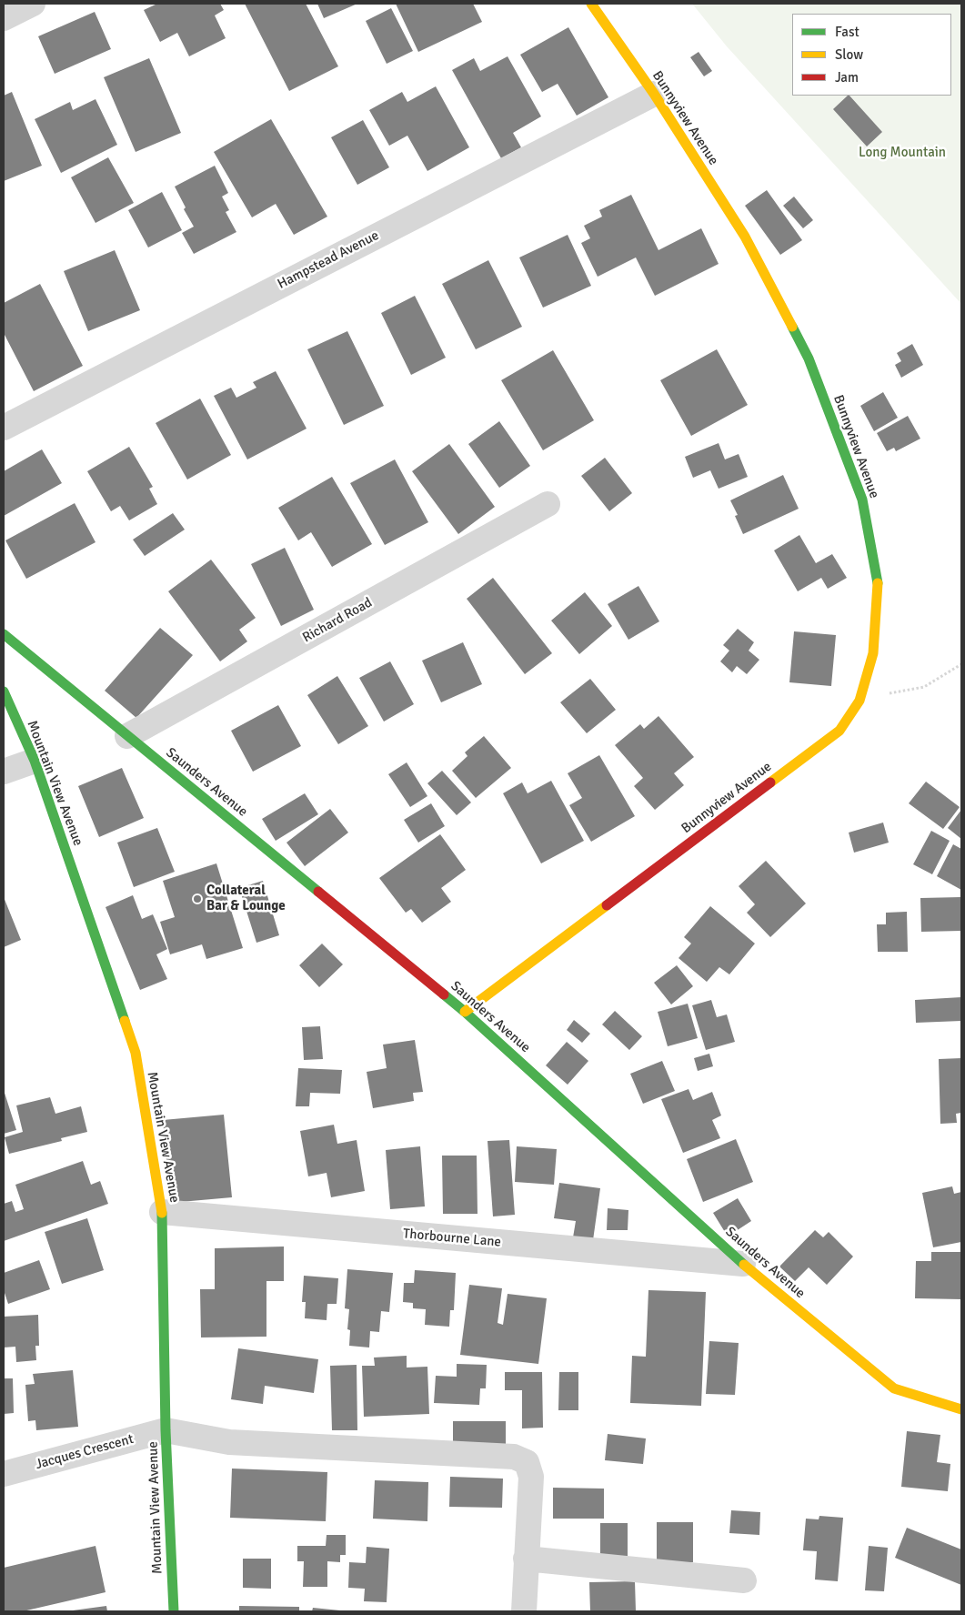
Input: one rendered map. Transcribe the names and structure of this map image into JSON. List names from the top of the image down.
{
  "streets": {
    "street": [
      "Bunnyview Avenue",
      "Hampstead Avenue",
      "Richard Road",
      "Saunders Avenue",
      "Mountain View Avenue",
      "Thorbourne Lane",
      "Jacques Crescent"
    ]
  },
  "crossings": [
    ["Bunnyview Avenue", "Hampstead Avenue"],
    ["Bunnyview Avenue", "Saunders Avenue"],
    ["Richard Road", "Saunders Avenue"],
    ["Saunders Avenue", "Thorbourne Lane"],
    ["Mountain View Avenue", "Thorbourne Lane"],
    ["Mountain View Avenue", "Jacques Crescent"]
  ],
  "parks": ["Long Mountain"],
  "places": ["Collateral Bar & Lounge"],
  "legend": ["Fast", "Slow", "Jam"]
}
